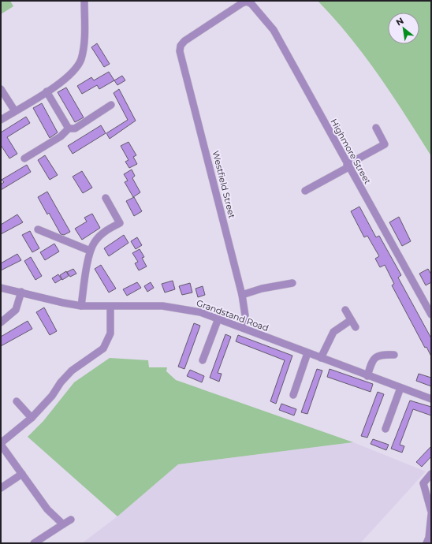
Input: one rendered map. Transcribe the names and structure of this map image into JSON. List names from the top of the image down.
{
  "streets": {
    "street": ["Highmore Street", "Westfield Street", "Grandstand Road"]
  },
  "crossings": [
    ["Highmore Street", "Westfield Street"],
    ["Westfield Street", "Grandstand Road"]
  ],
  "north": "top left"
}
